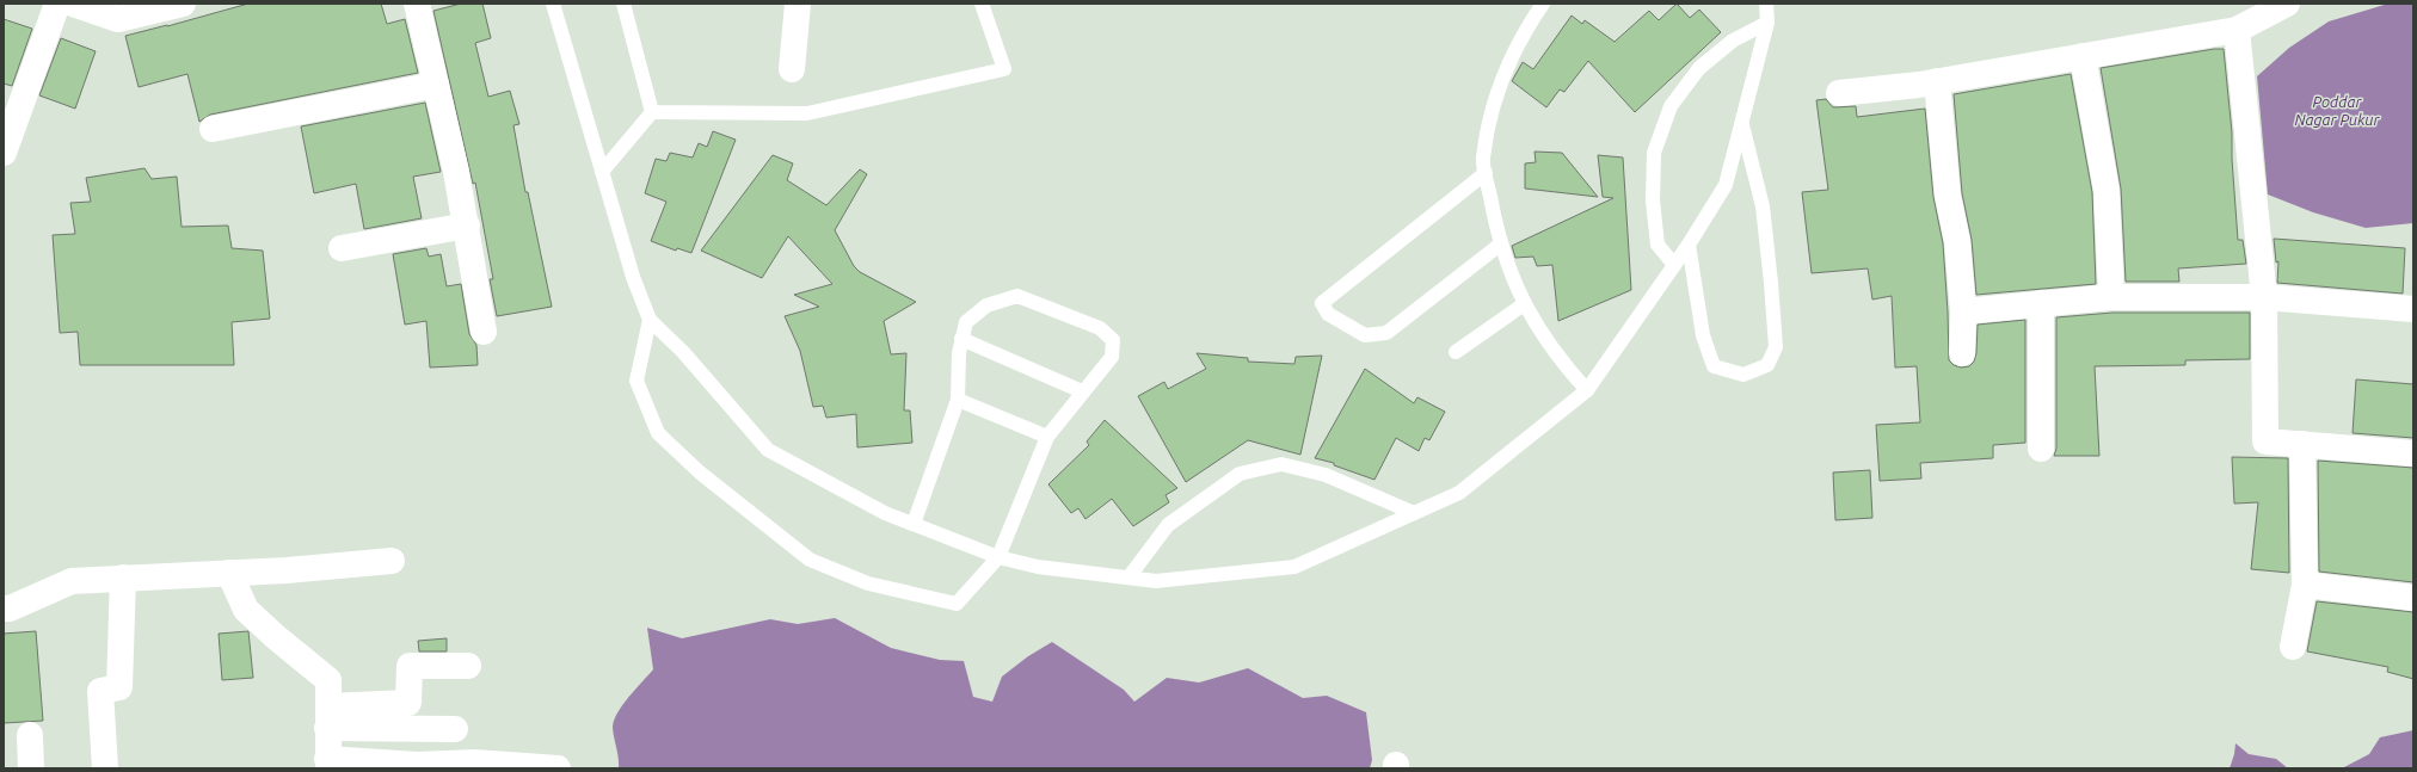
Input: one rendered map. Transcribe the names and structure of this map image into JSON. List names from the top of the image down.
{
  "water": ["Poddar Nagar Pukur"]
}
